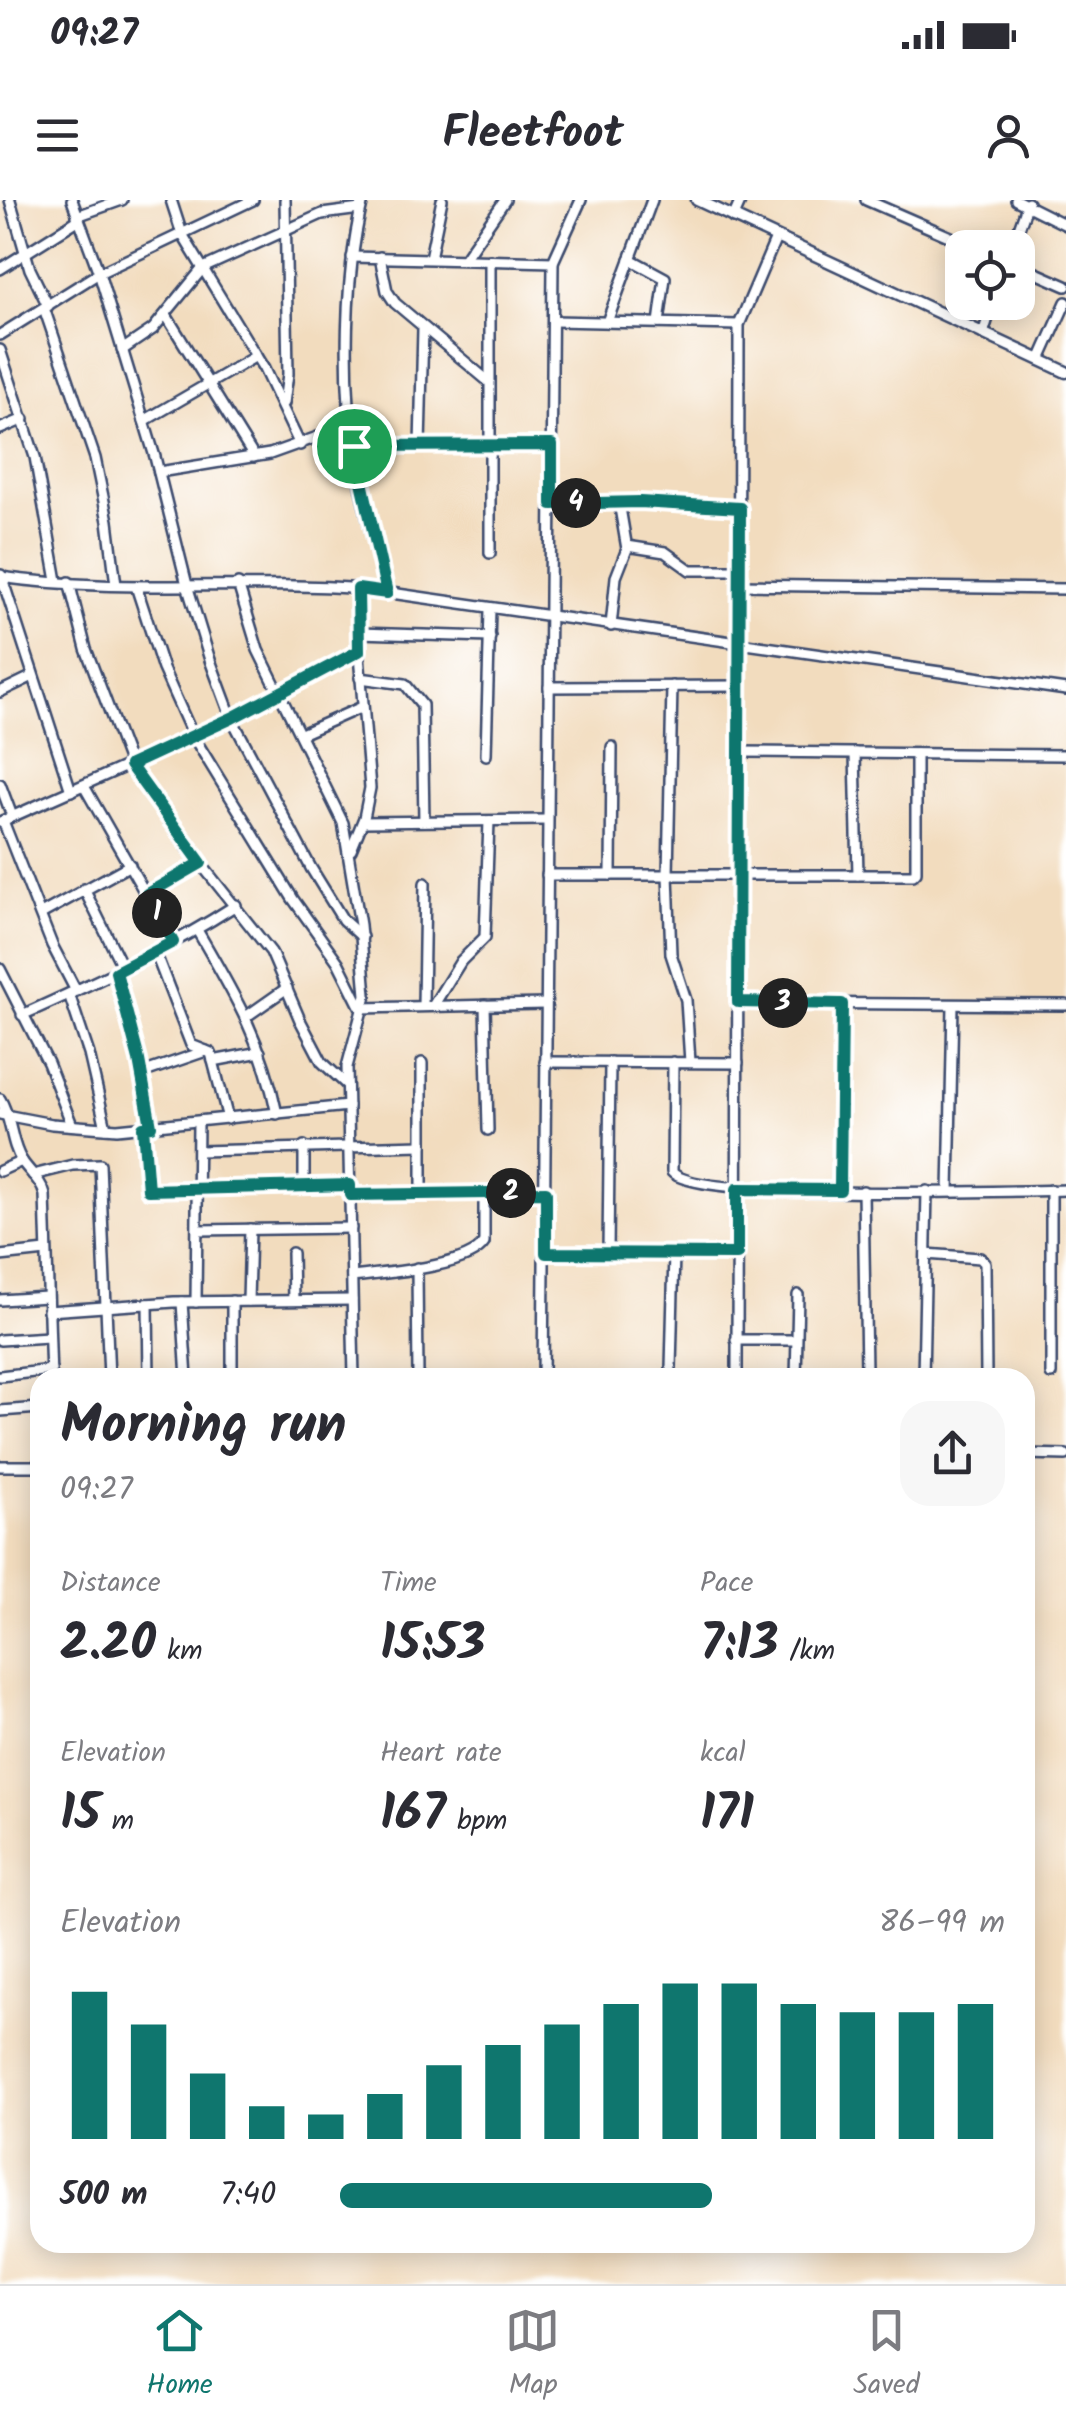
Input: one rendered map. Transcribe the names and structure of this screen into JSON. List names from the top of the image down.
{
  "page": {
    "status": "09:27",
    "header": "Fleetfoot",
    "pins": [
      "4",
      "1",
      "3",
      "2"
    ],
    "heading": ["Morning run", "09:27"],
    "stats": [
      ["Distance", "2.20 km"],
      ["Time", "15:53"],
      ["Pace", "7:13 /km"],
      ["Elevation", "15 m"],
      ["Heart rate", "167 bpm"],
      ["kcal", "171"]
    ],
    "chart": ["Elevation", "86–99 m"],
    "list": [
      {
        "name": "500 m",
        "note": "7:40"
      }
    ],
    "tabs": ["Home", "Map", "Saved"]
  }
}
